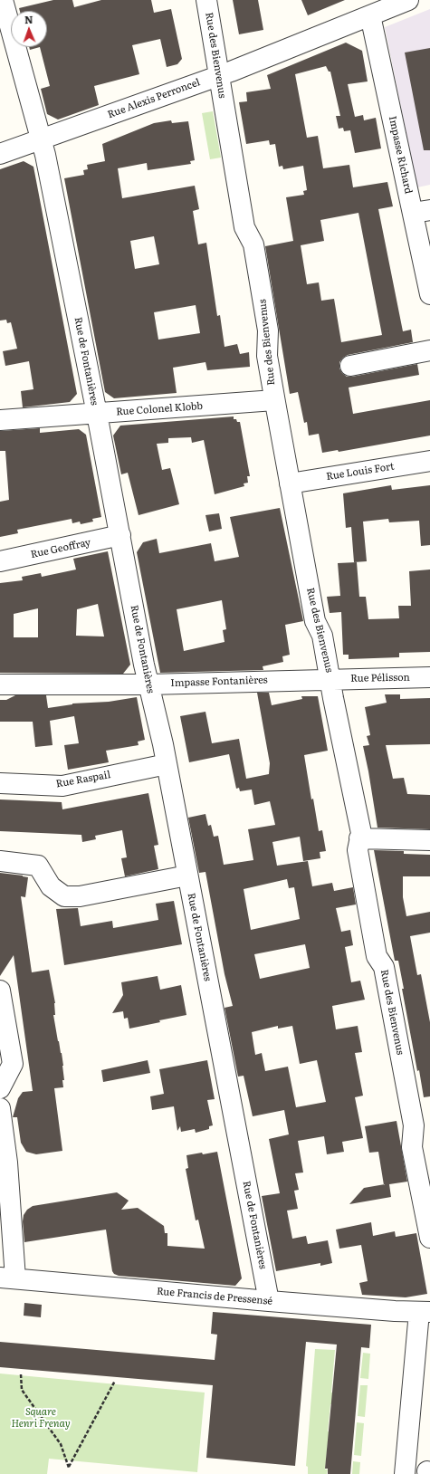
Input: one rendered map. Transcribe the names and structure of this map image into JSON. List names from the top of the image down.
{
  "streets": {
    "street": [
      "Rue des Bienvenus",
      "Rue Alexis Perroncel",
      "Impasse Richard",
      "Rue de Fontanières",
      "Rue Colonel Klobb",
      "Rue Louis Fort",
      "Rue Geoffray",
      "Rue Pélisson",
      "Impasse Fontanières",
      "Rue Raspail",
      "Rue Francis de Pressensé"
    ]
  },
  "crossings": [
    ["Rue des Bienvenus", "Rue Alexis Perroncel"],
    ["Rue des Bienvenus", "Rue Colonel Klobb"],
    ["Rue des Bienvenus", "Rue Louis Fort"],
    ["Rue des Bienvenus", "Rue Pélisson"],
    ["Rue des Bienvenus", "Impasse Fontanières"],
    ["Rue Alexis Perroncel", "Impasse Richard"],
    ["Rue Alexis Perroncel", "Rue de Fontanières"],
    ["Rue de Fontanières", "Rue Colonel Klobb"],
    ["Rue de Fontanières", "Rue Geoffray"],
    ["Rue de Fontanières", "Impasse Fontanières"],
    ["Rue de Fontanières", "Rue Raspail"],
    ["Rue de Fontanières", "Rue Francis de Pressensé"],
    ["Rue Pélisson", "Impasse Fontanières"]
  ],
  "parks": ["Square Henri Frenay"],
  "north": "top"
}
